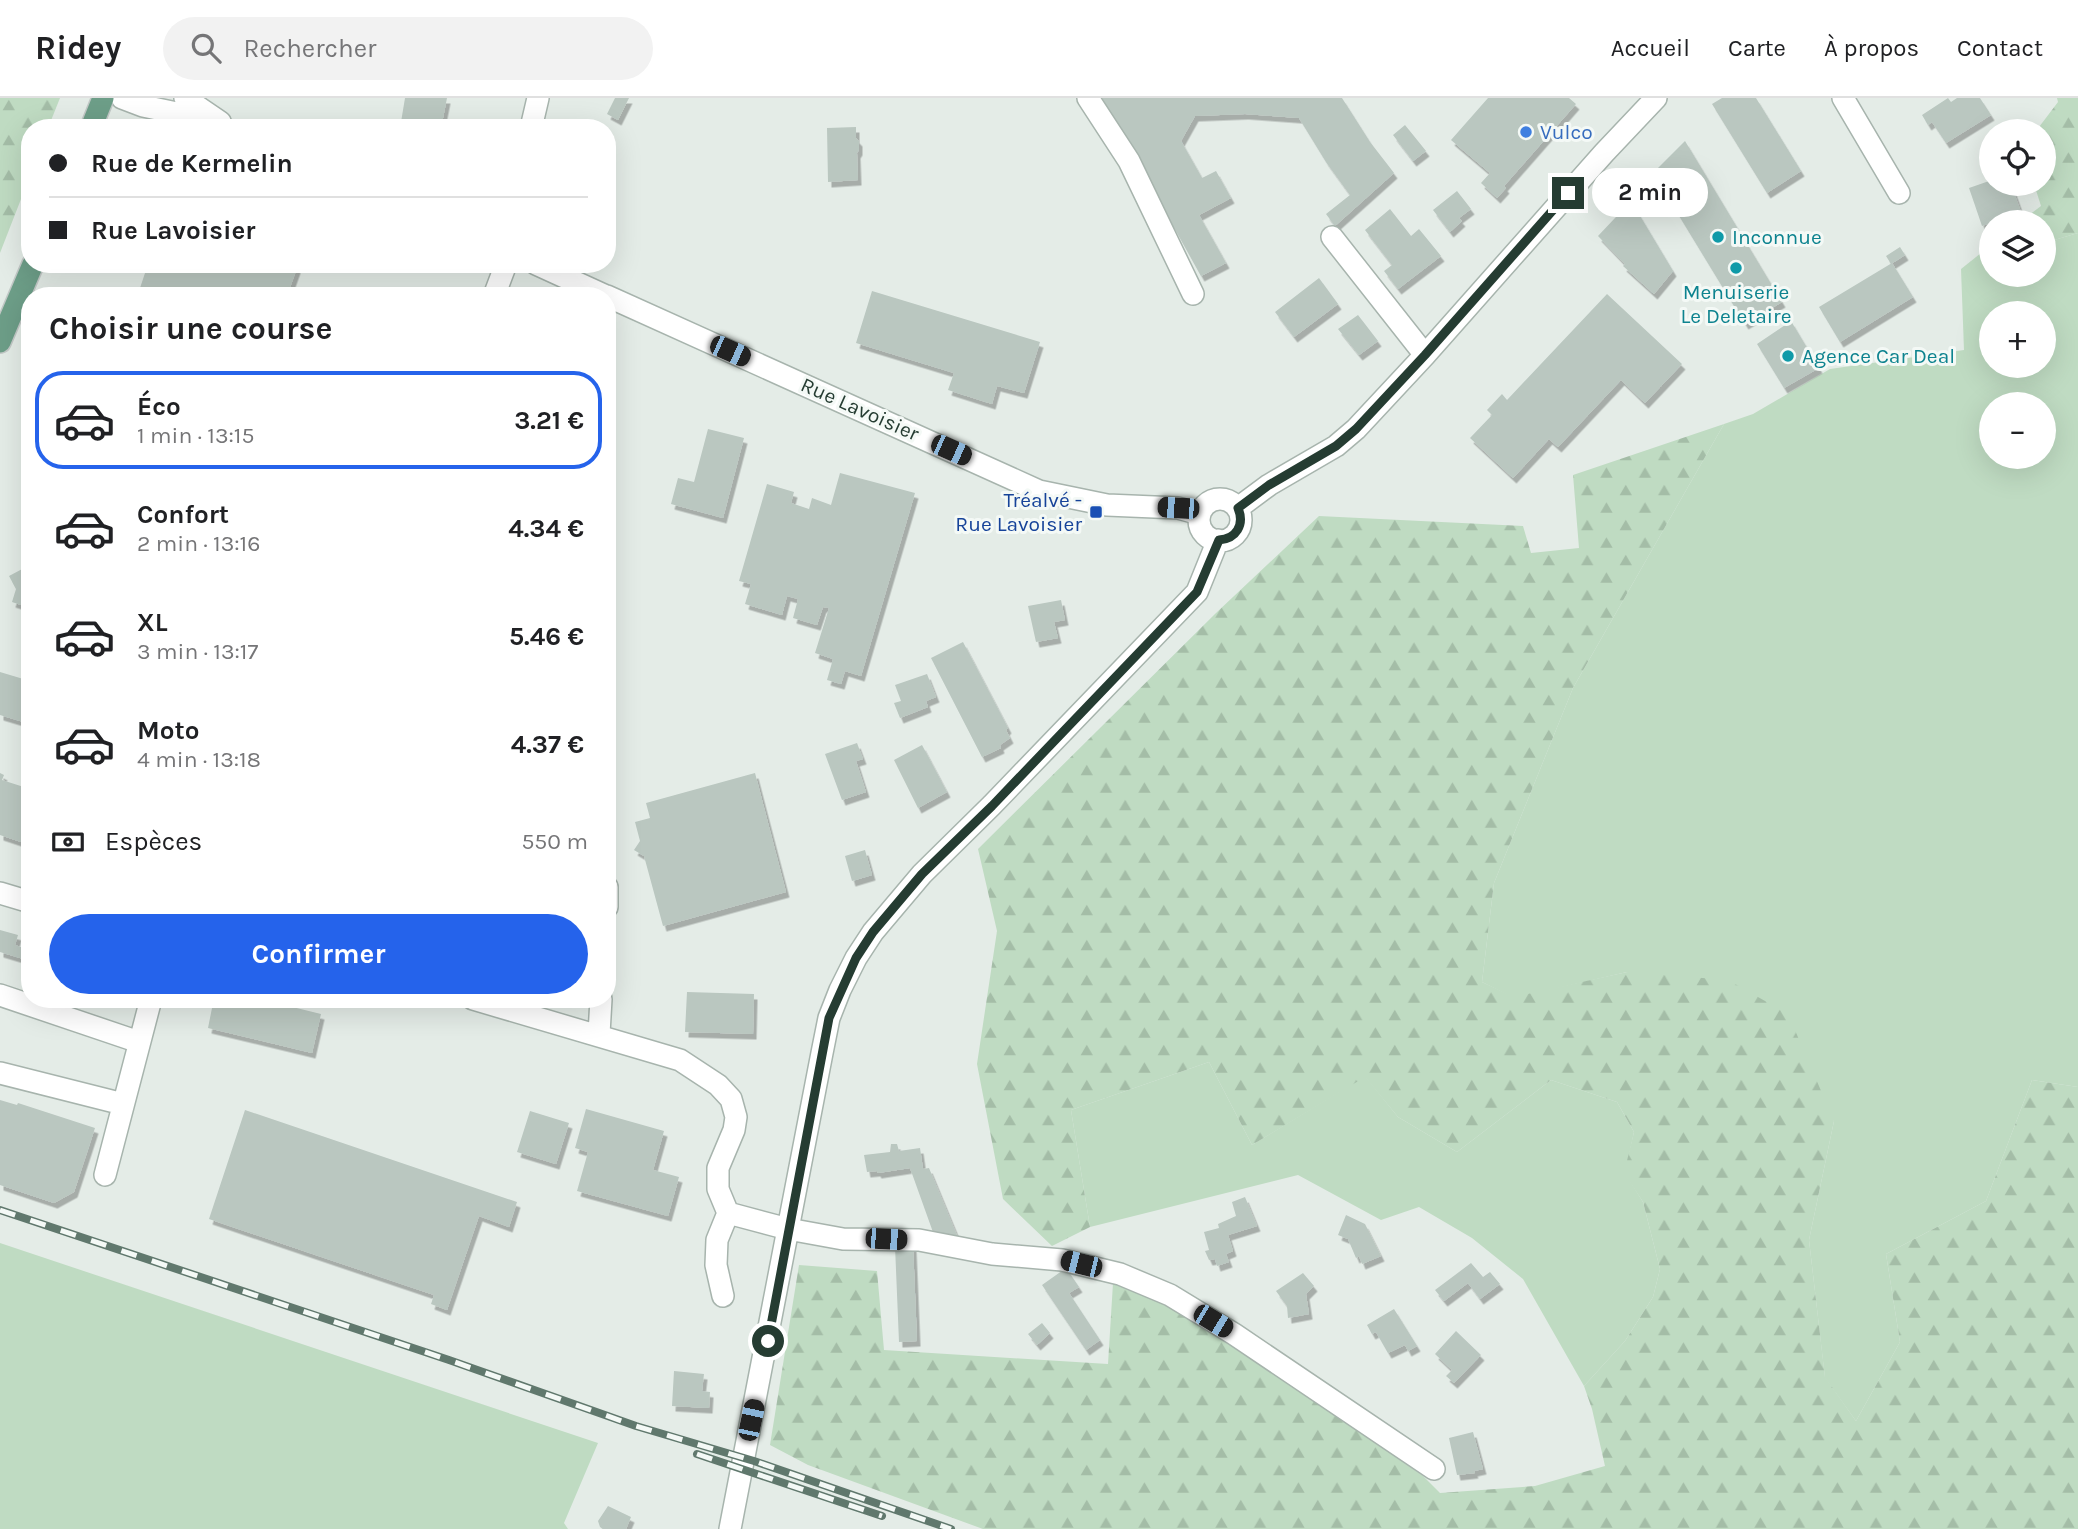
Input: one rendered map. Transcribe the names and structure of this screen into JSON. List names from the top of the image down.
{
  "streets": {
    "street": ["Rue Lavoisier"]
  },
  "places": {
    "other": [
      "Vulco",
      "Inconnue",
      "Menuiserie Le Deletaire",
      "Agence Car Deal"
    ],
    "transit": ["Tréalvé - Rue Lavoisier"]
  },
  "page": {
    "header": "Ridey",
    "search": "Rechercher",
    "nav": [
      "Accueil",
      "Carte",
      "À propos",
      "Contact"
    ],
    "map_buttons": ["+", "−"],
    "banner": ["Rue de Kermelin", "Rue Lavoisier"],
    "bubble": "2 min",
    "heading": "Choisir une course",
    "list": [
      {
        "name": "Éco",
        "note": "1 min · 13:15",
        "value": "3.21 €"
      },
      {
        "name": "Confort",
        "note": "2 min · 13:16",
        "value": "4.34 €"
      },
      {
        "name": "XL",
        "note": "3 min · 13:17",
        "value": "5.46 €"
      },
      {
        "name": "Moto",
        "note": "4 min · 13:18",
        "value": "4.37 €"
      }
    ],
    "pay": ["Espèces", "550 m"],
    "buttons": "Confirmer"
  }
}
